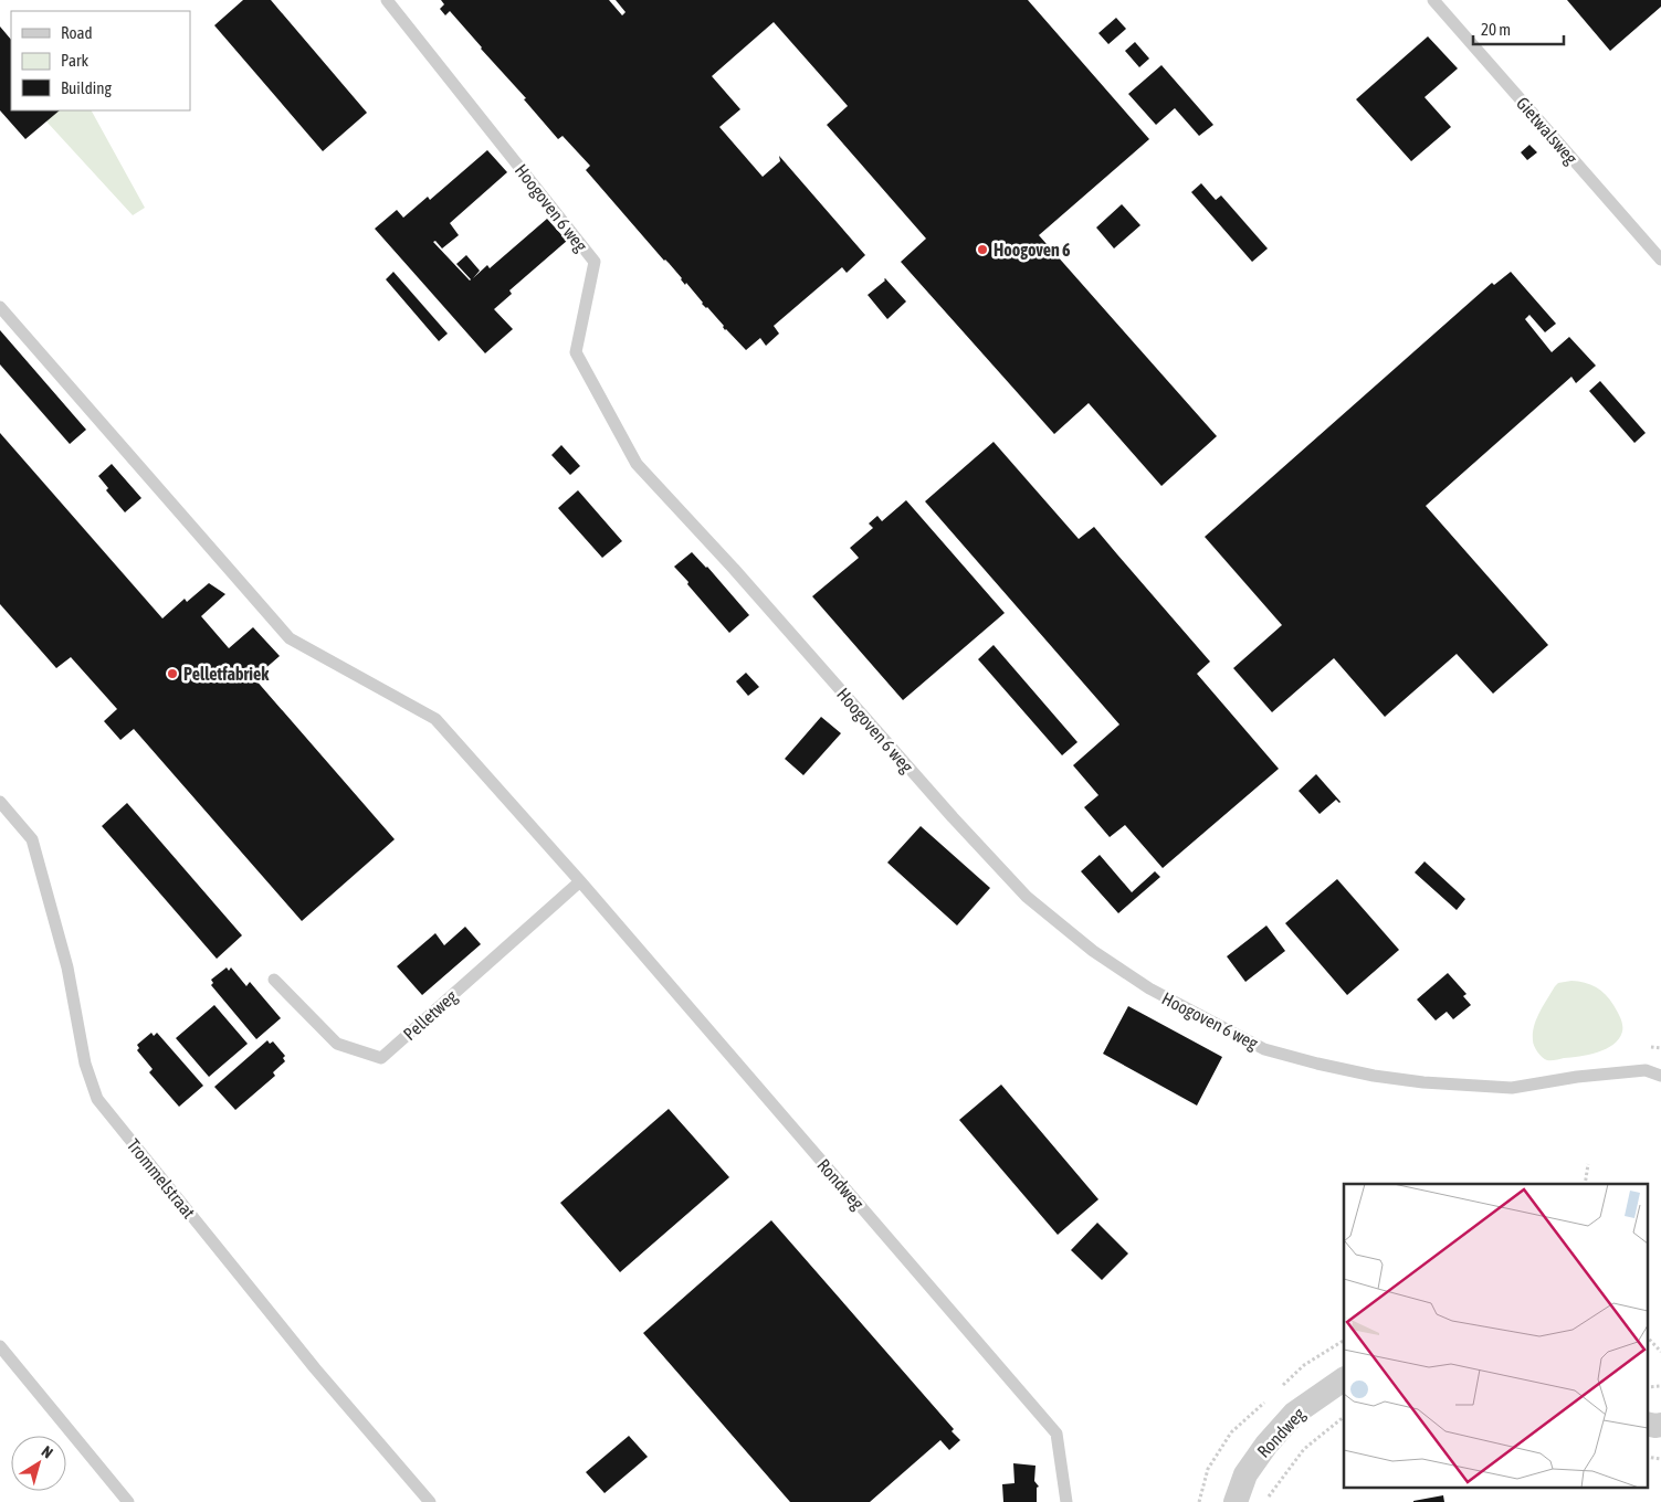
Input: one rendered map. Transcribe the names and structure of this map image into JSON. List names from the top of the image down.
{
  "streets": {
    "street": ["Rondweg"],
    "lane": [
      "Gietwalsweg",
      "Hoogoven 6 weg",
      "Pelletweg",
      "Trommelstraat"
    ]
  },
  "crossings": [
    ["Pelletweg", "Rondweg"]
  ],
  "places": ["Hoogoven 6", "Pelletfabriek"],
  "legend": ["Road", "Park", "Building"],
  "scale_bar": "20 m",
  "north": "top right"
}
